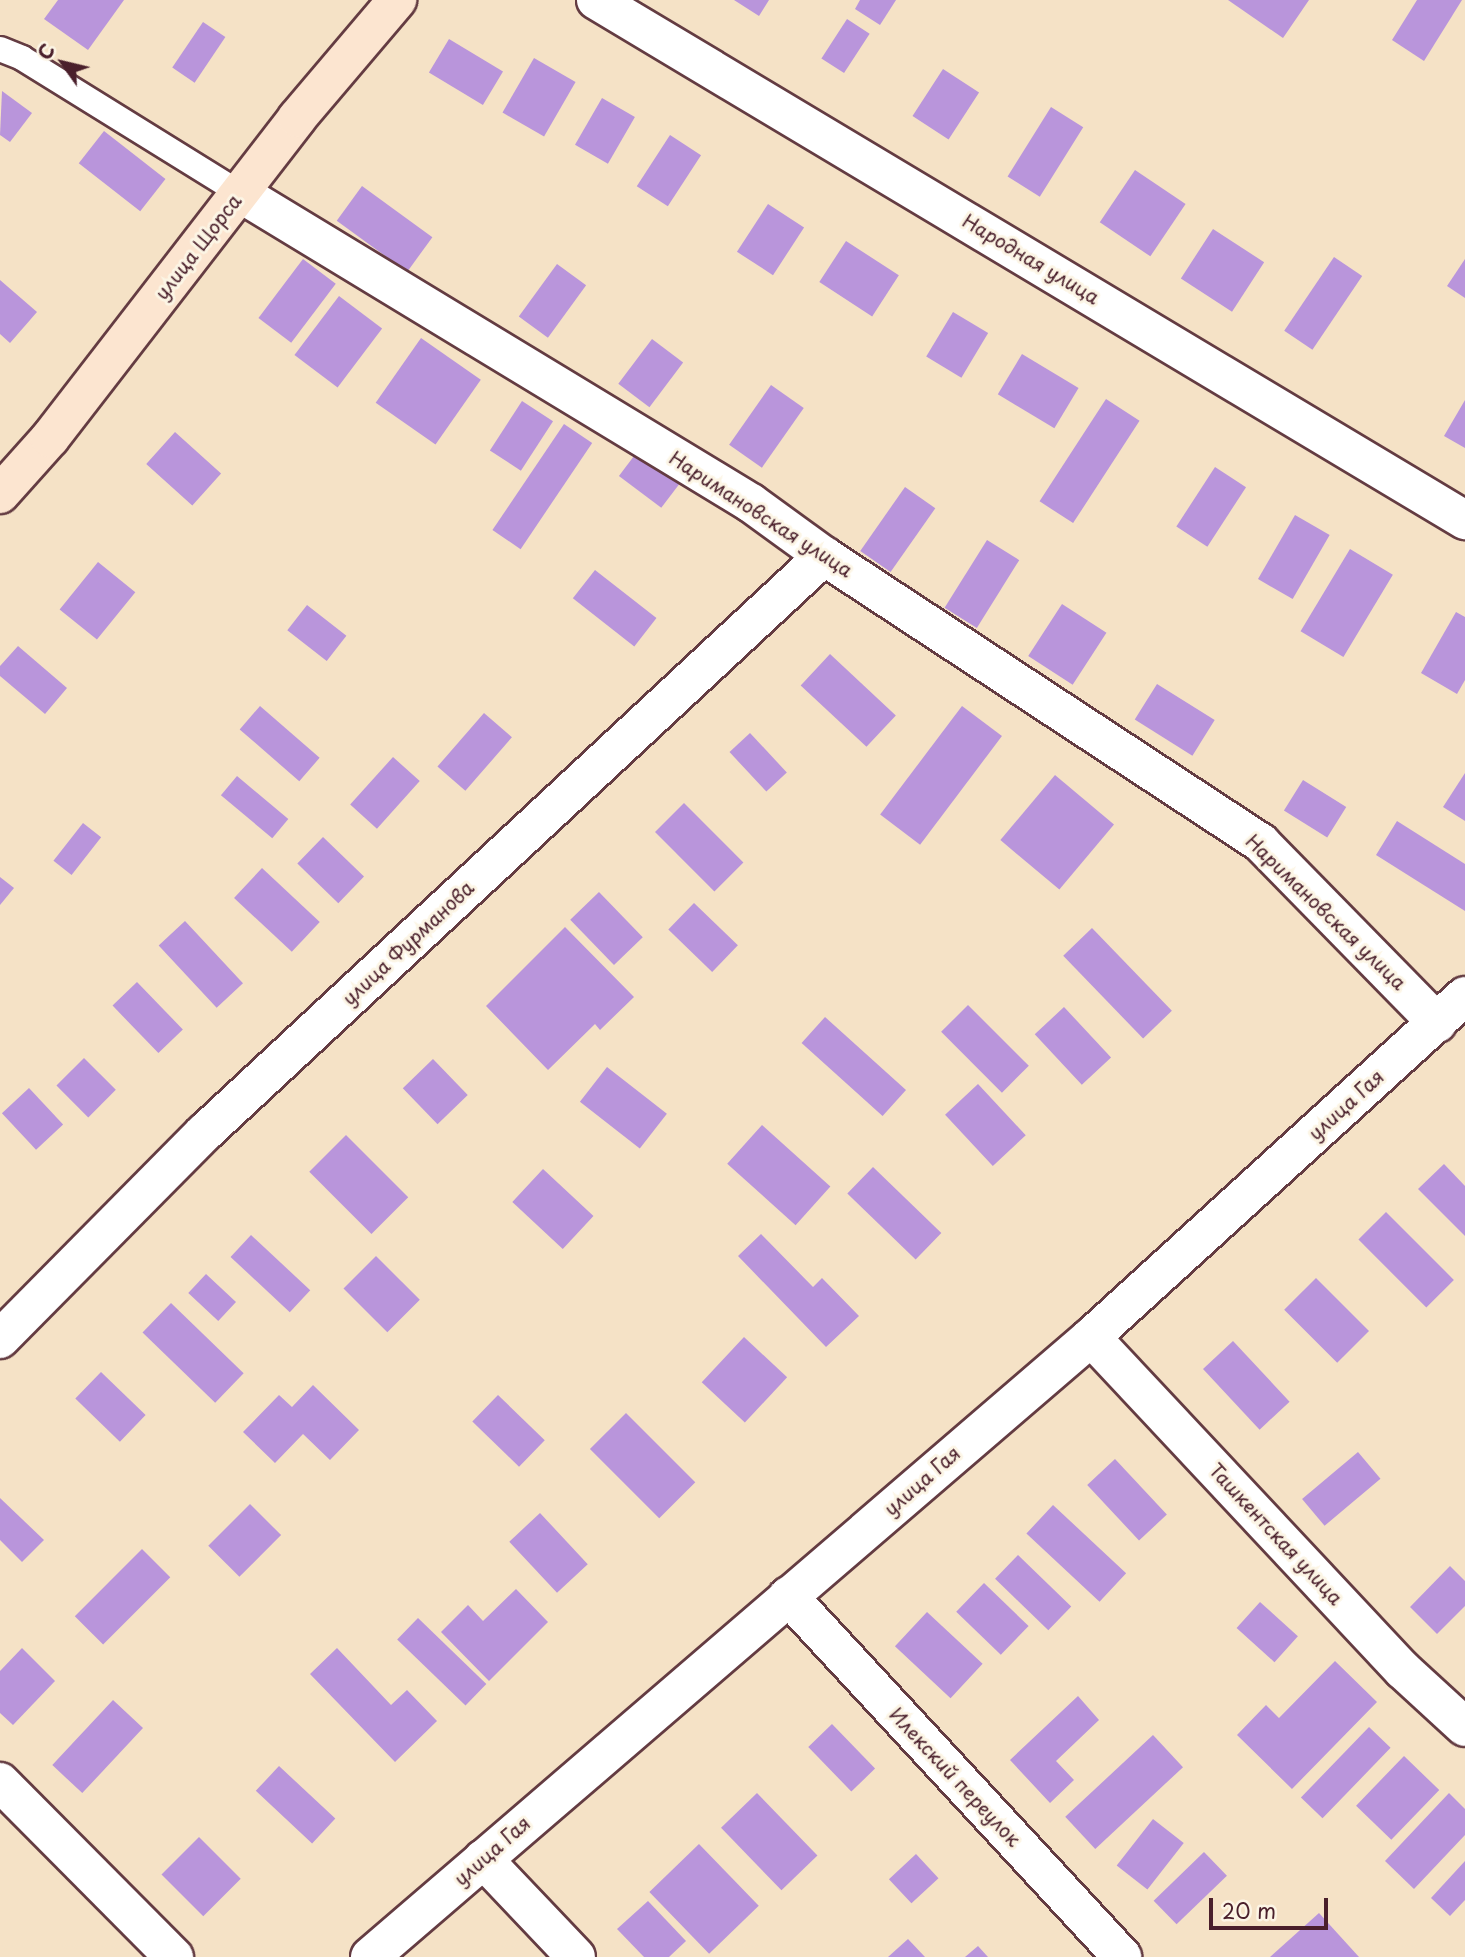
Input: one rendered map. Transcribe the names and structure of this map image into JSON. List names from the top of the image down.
{
  "streets": {
    "main road": ["улица Щорса"],
    "street": [
      "Народная улица",
      "Наримановская улица",
      "улица Фурманова",
      "улица Гая",
      "Ташкентская улица",
      "Илекский переулок"
    ]
  },
  "crossings": [
    ["улица Щорса", "Наримановская улица"],
    ["Наримановская улица", "улица Фурманова"],
    ["Наримановская улица", "улица Гая"],
    ["улица Гая", "Ташкентская улица"],
    ["улица Гая", "Илекский переулок"]
  ],
  "scale_bar": "20 m",
  "north": "top left"
}
